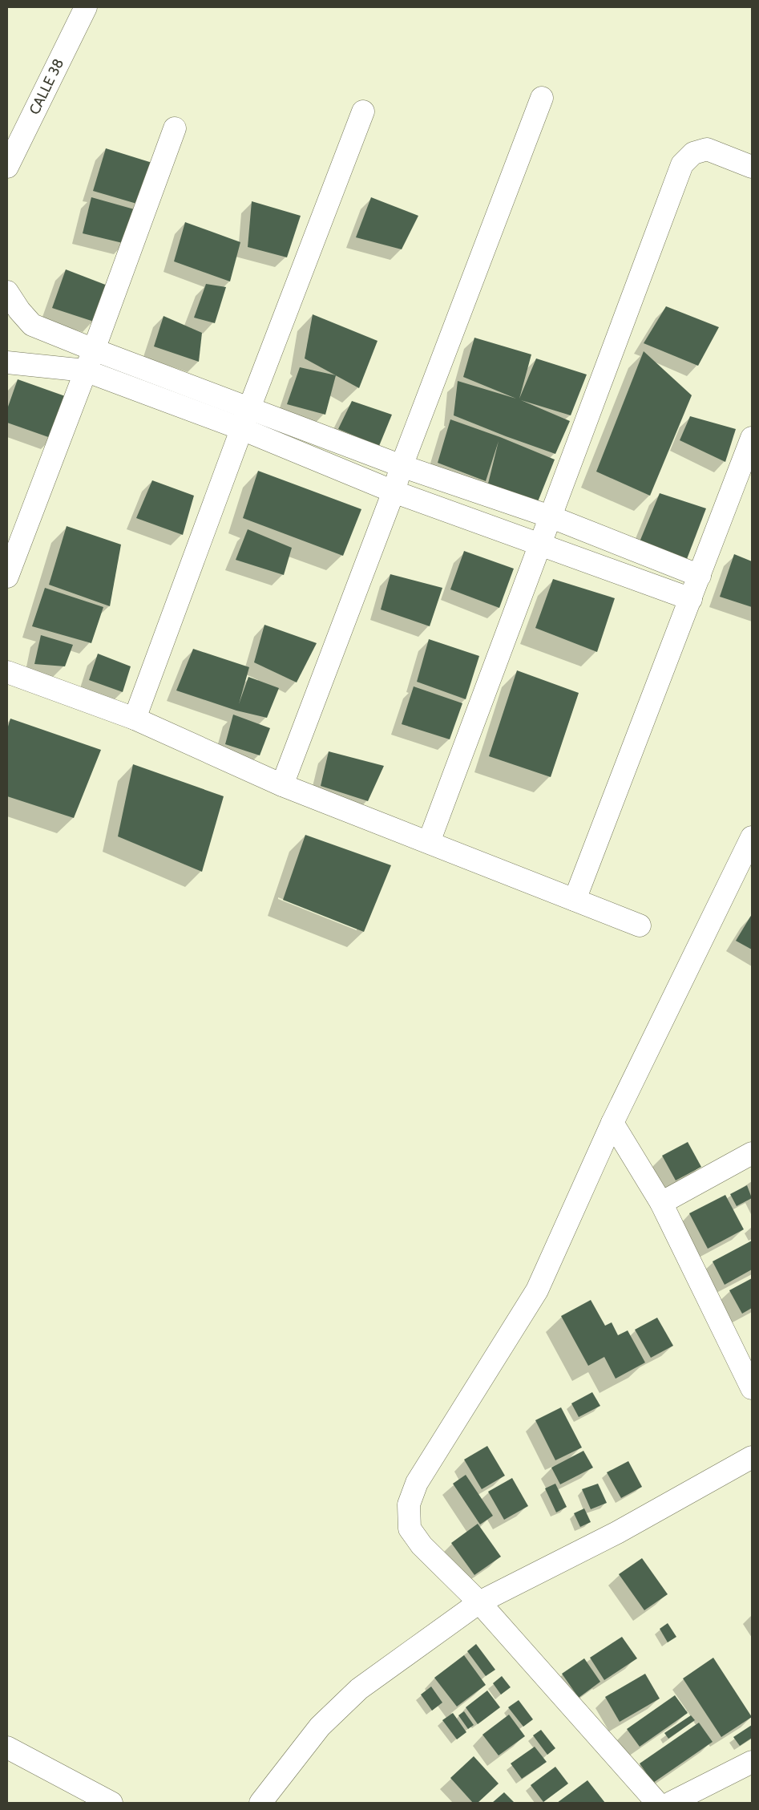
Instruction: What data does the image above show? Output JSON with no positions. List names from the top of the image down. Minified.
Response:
{"streets":{"street":["CALLE 38"]}}
